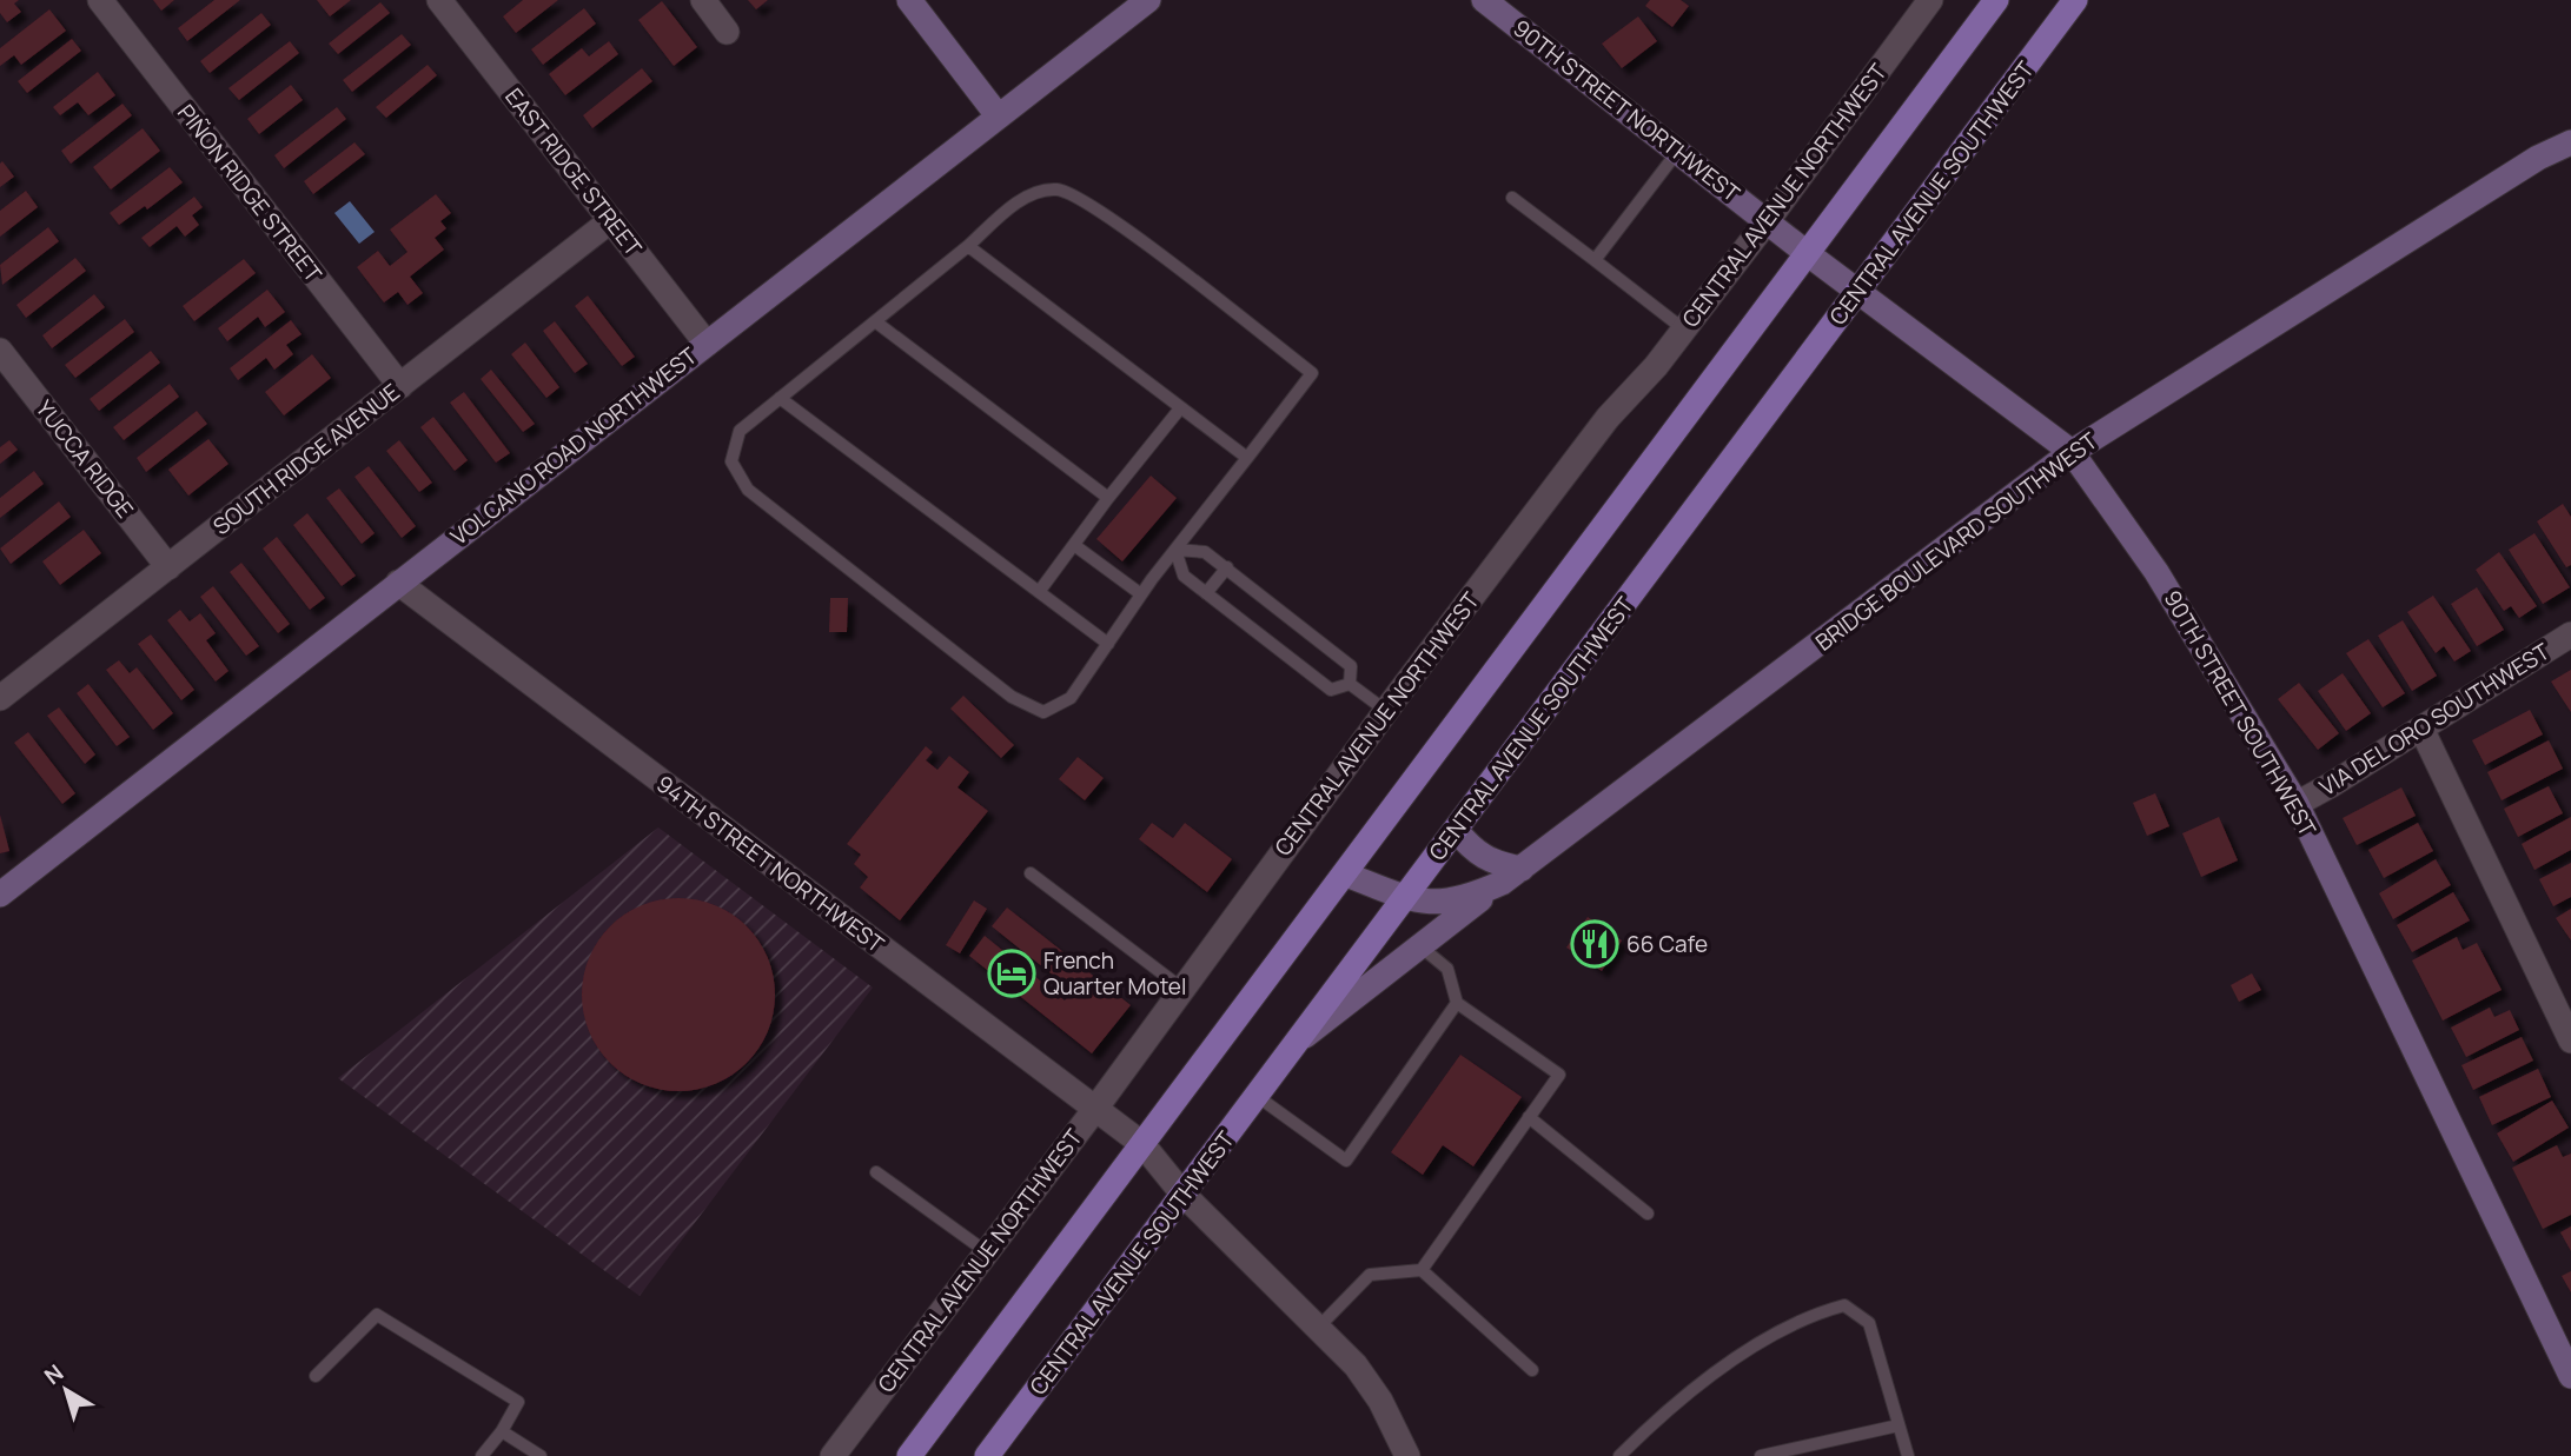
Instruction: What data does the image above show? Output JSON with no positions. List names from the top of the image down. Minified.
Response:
{"streets":{"main road":["CENTRAL AVENUE SOUTHWEST"],"street":["90TH STREET NORTHWEST","EAST RIDGE STREET","PIÑON RIDGE STREET","CENTRAL AVENUE NORTHWEST","VOLCANO ROAD NORTHWEST","YUCCA RIDGE","SOUTH RIDGE AVENUE","BRIDGE BOULEVARD SOUTHWEST","90TH STREET SOUTHWEST","VIA DEL ORO SOUTHWEST","94TH STREET NORTHWEST"]},"crossings":[["90TH STREET NORTHWEST","CENTRAL AVENUE NORTHWEST"],["90TH STREET NORTHWEST","90TH STREET SOUTHWEST"],["EAST RIDGE STREET","VOLCANO ROAD NORTHWEST"],["EAST RIDGE STREET","SOUTH RIDGE AVENUE"],["PIÑON RIDGE STREET","SOUTH RIDGE AVENUE"],["CENTRAL AVENUE SOUTHWEST","BRIDGE BOULEVARD SOUTHWEST"],["CENTRAL AVENUE SOUTHWEST","90TH STREET SOUTHWEST"],["CENTRAL AVENUE SOUTHWEST","94TH STREET NORTHWEST"],["CENTRAL AVENUE NORTHWEST","94TH STREET NORTHWEST"],["VOLCANO ROAD NORTHWEST","94TH STREET NORTHWEST"],["YUCCA RIDGE","SOUTH RIDGE AVENUE"],["BRIDGE BOULEVARD SOUTHWEST","90TH STREET SOUTHWEST"],["90TH STREET SOUTHWEST","VIA DEL ORO SOUTHWEST"]],"places":{"restaurant":["66 Cafe"],"hotel":["French Quarter Motel"]},"north":"top left"}
